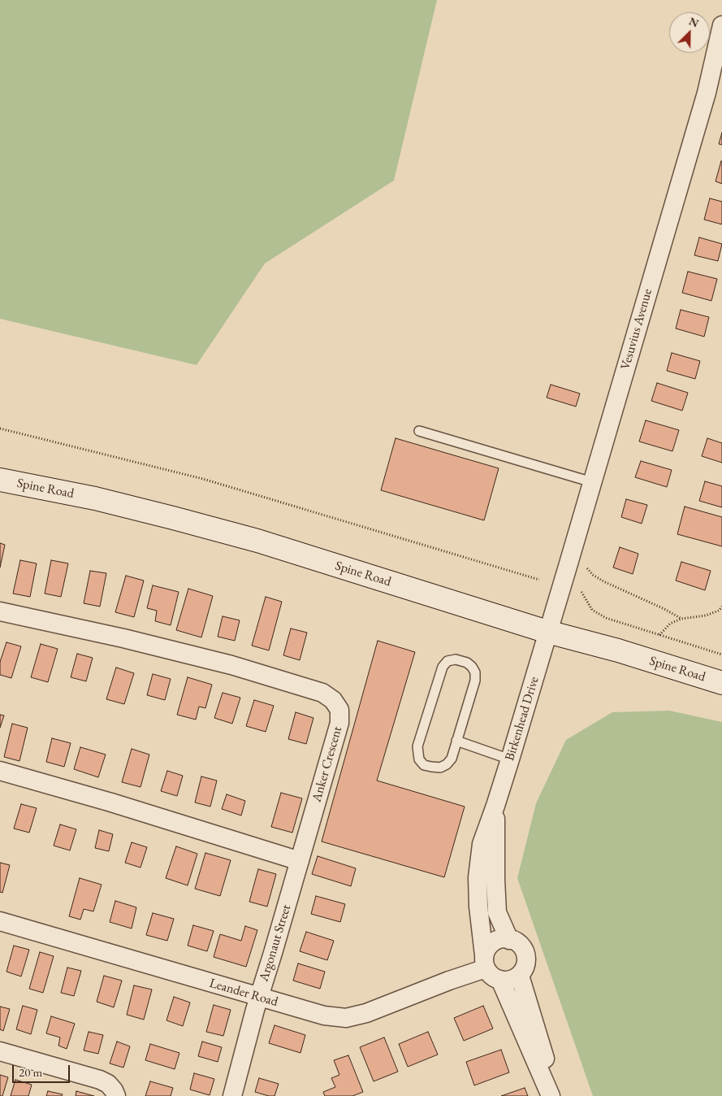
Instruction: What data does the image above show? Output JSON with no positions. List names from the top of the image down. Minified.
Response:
{"streets":{"main road":["Spine Road"],"street":["Vesuvius Avenue","Birkenhead Drive","Anker Crescent","Argonaut Street","Leander Road"]},"crossings":[["Vesuvius Avenue","Spine Road"],["Vesuvius Avenue","Birkenhead Drive"],["Spine Road","Birkenhead Drive"],["Birkenhead Drive","Leander Road"],["Anker Crescent","Argonaut Street"],["Argonaut Street","Leander Road"]],"scale_bar":"20 m","north":"top right"}
